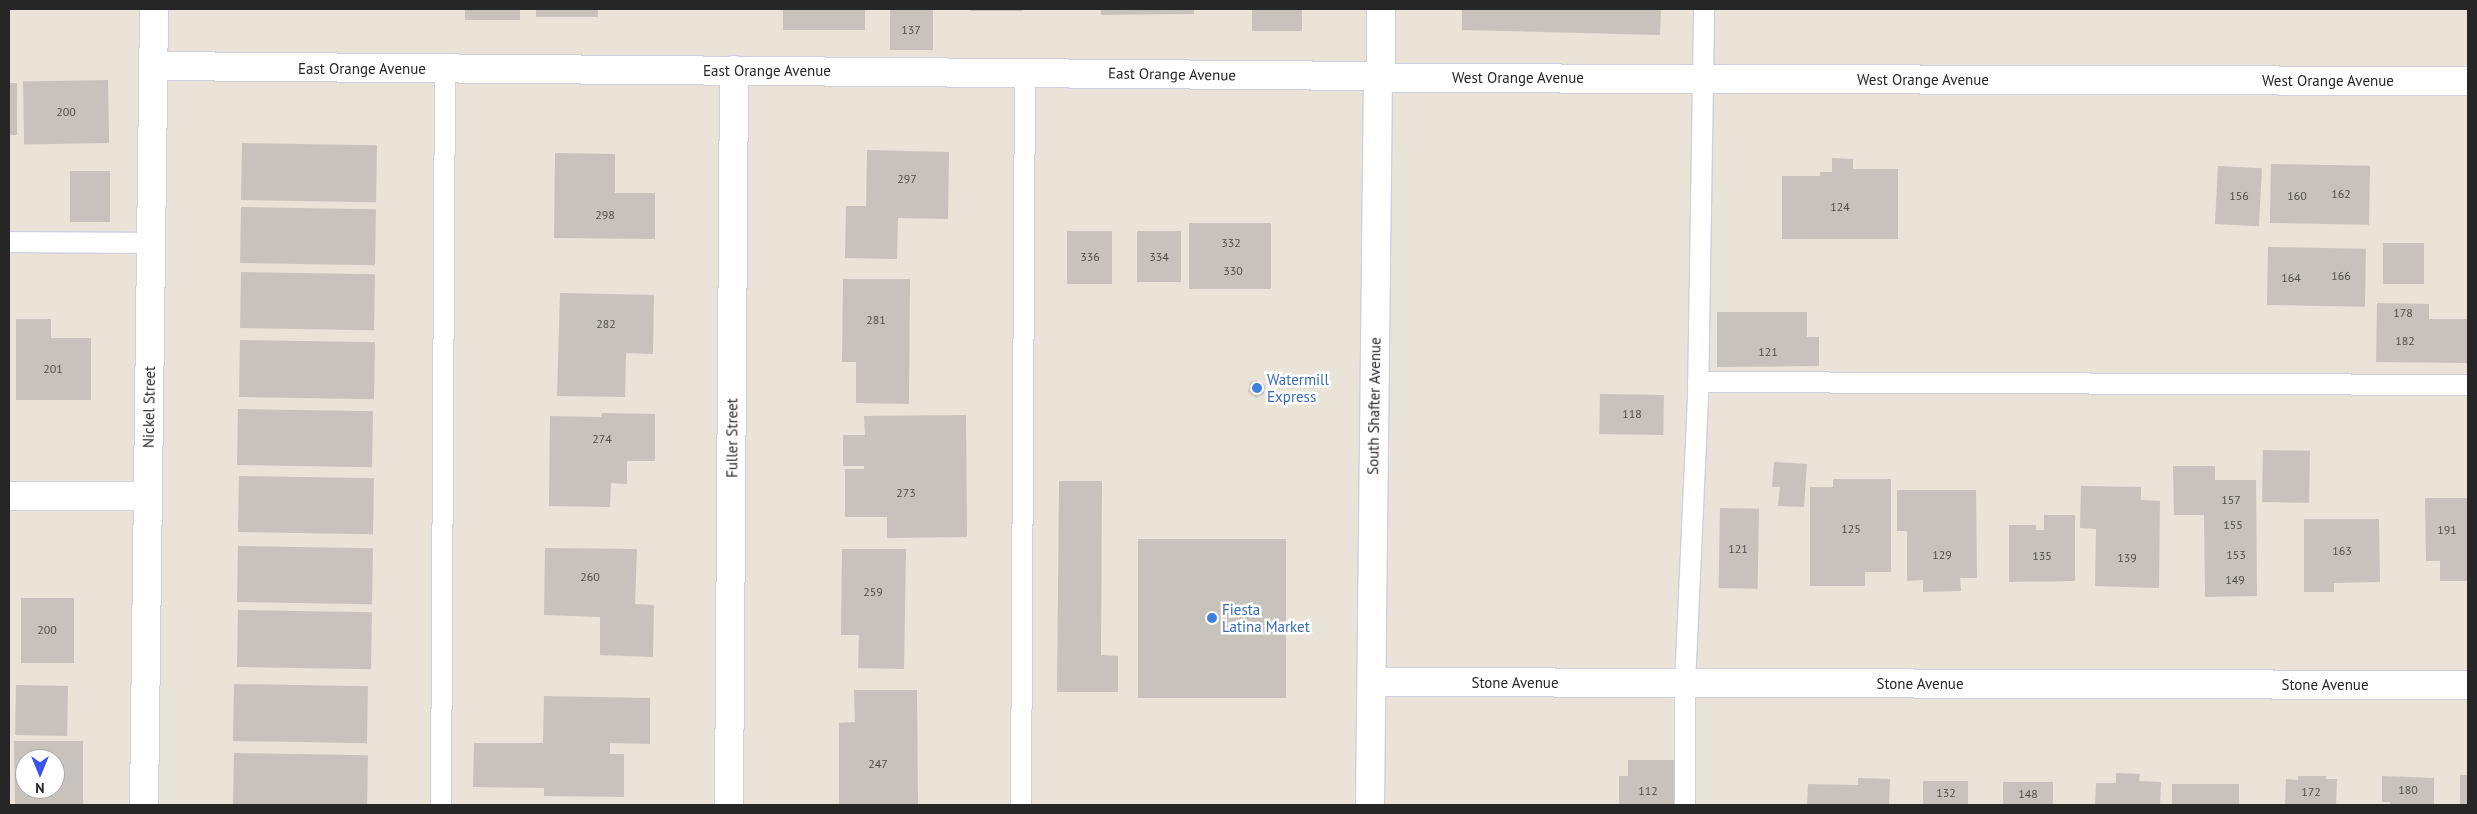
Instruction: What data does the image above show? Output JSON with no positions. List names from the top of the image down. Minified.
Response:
{"streets":{"street":["East Orange Avenue","West Orange Avenue","South Shafter Avenue","Nickel Street","Fuller Street","Stone Avenue"]},"crossings":[["East Orange Avenue","West Orange Avenue"],["East Orange Avenue","South Shafter Avenue"],["East Orange Avenue","Nickel Street"],["East Orange Avenue","Fuller Street"],["West Orange Avenue","South Shafter Avenue"],["South Shafter Avenue","Stone Avenue"]],"places":["Watermill Express","Fiesta Latina Market"],"house_numbers":["137","200","297","162","156","160","124","298","332","336","334","330","166","164","178","281","282","182","121","201","118","274","273","157","155","125","191","121","163","129","153","135","139","260","149","259","200","247","180","112","172","132","148"],"north":"bottom"}
